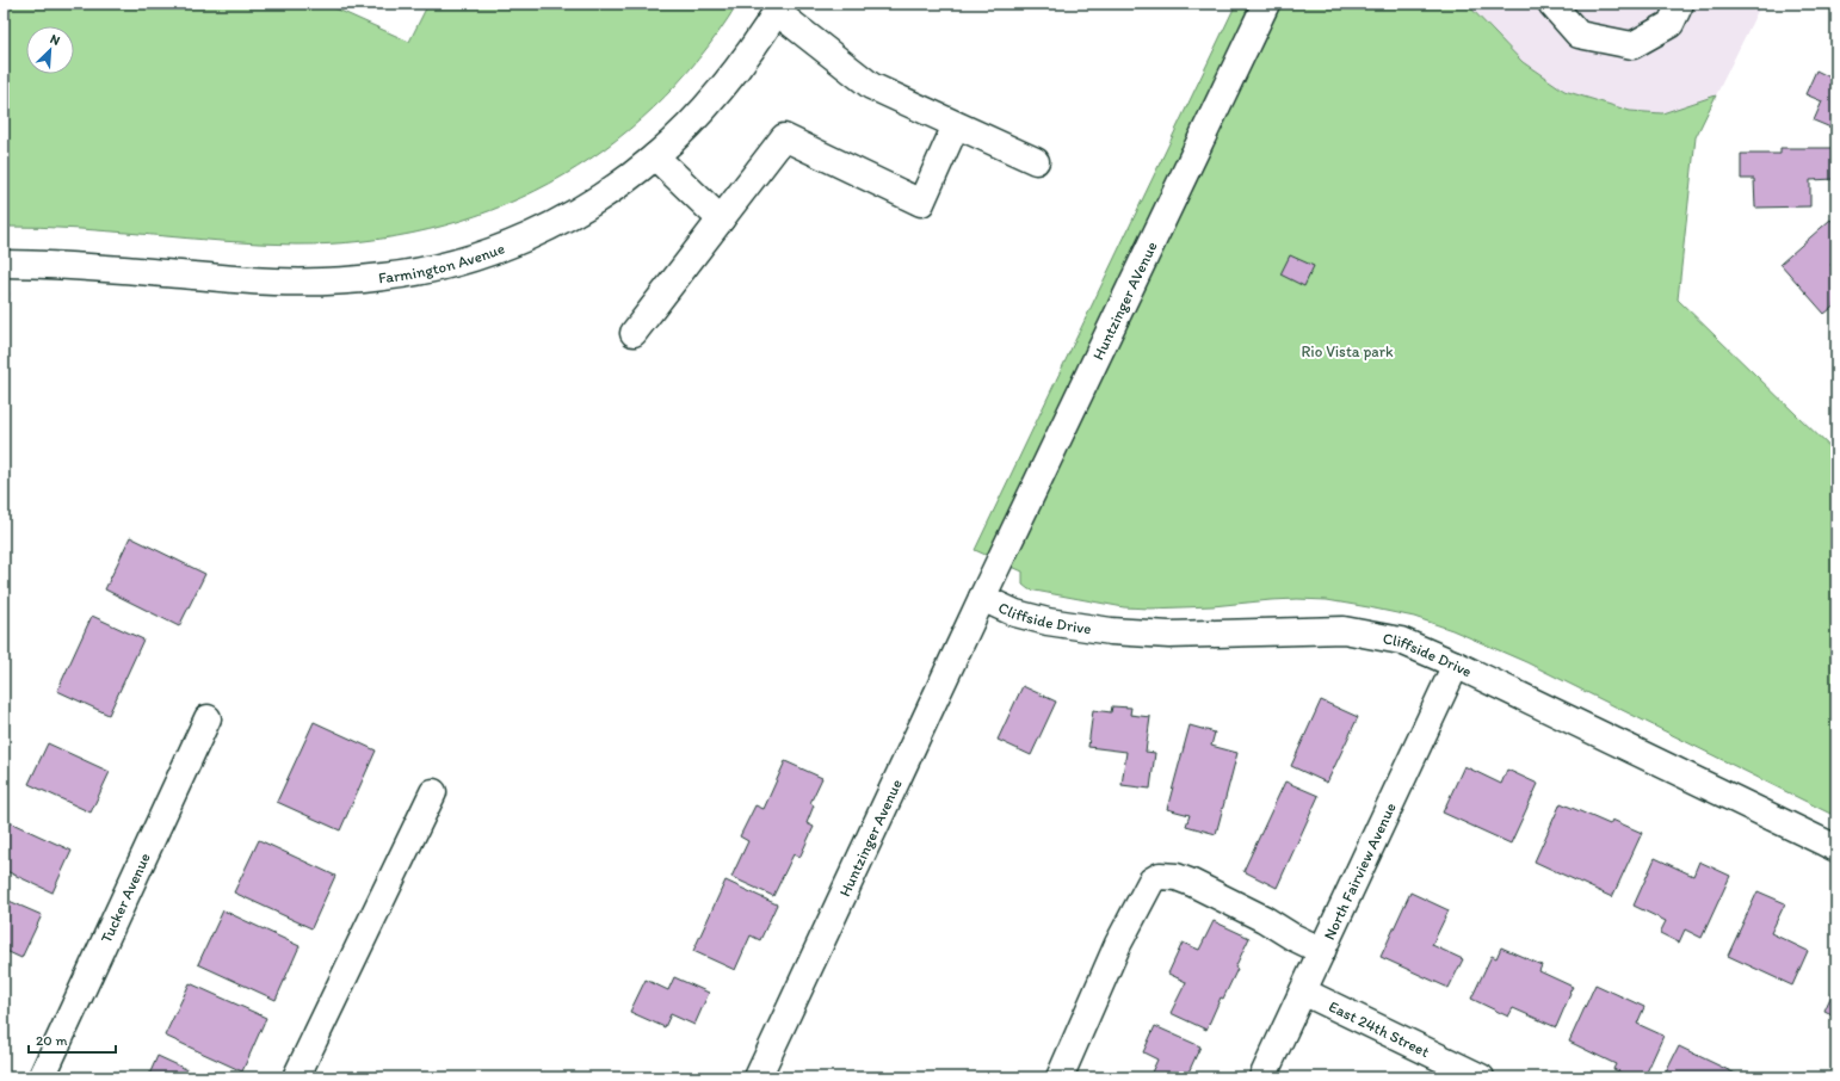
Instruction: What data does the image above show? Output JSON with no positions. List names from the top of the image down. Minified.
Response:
{"streets":{"street":["Farmington Avenue","Huntzinger AVenue","Cliffside Drive","Huntzinger Avenue","North Fairview Avenue","Tucker Avenue","East 24th Street"]},"crossings":[["Huntzinger AVenue","Cliffside Drive"],["Huntzinger AVenue","Huntzinger Avenue"],["Cliffside Drive","Huntzinger Avenue"],["Cliffside Drive","North Fairview Avenue"],["North Fairview Avenue","East 24th Street"]],"parks":["Rio Vista park"],"scale_bar":"20 m","north":"top right"}
